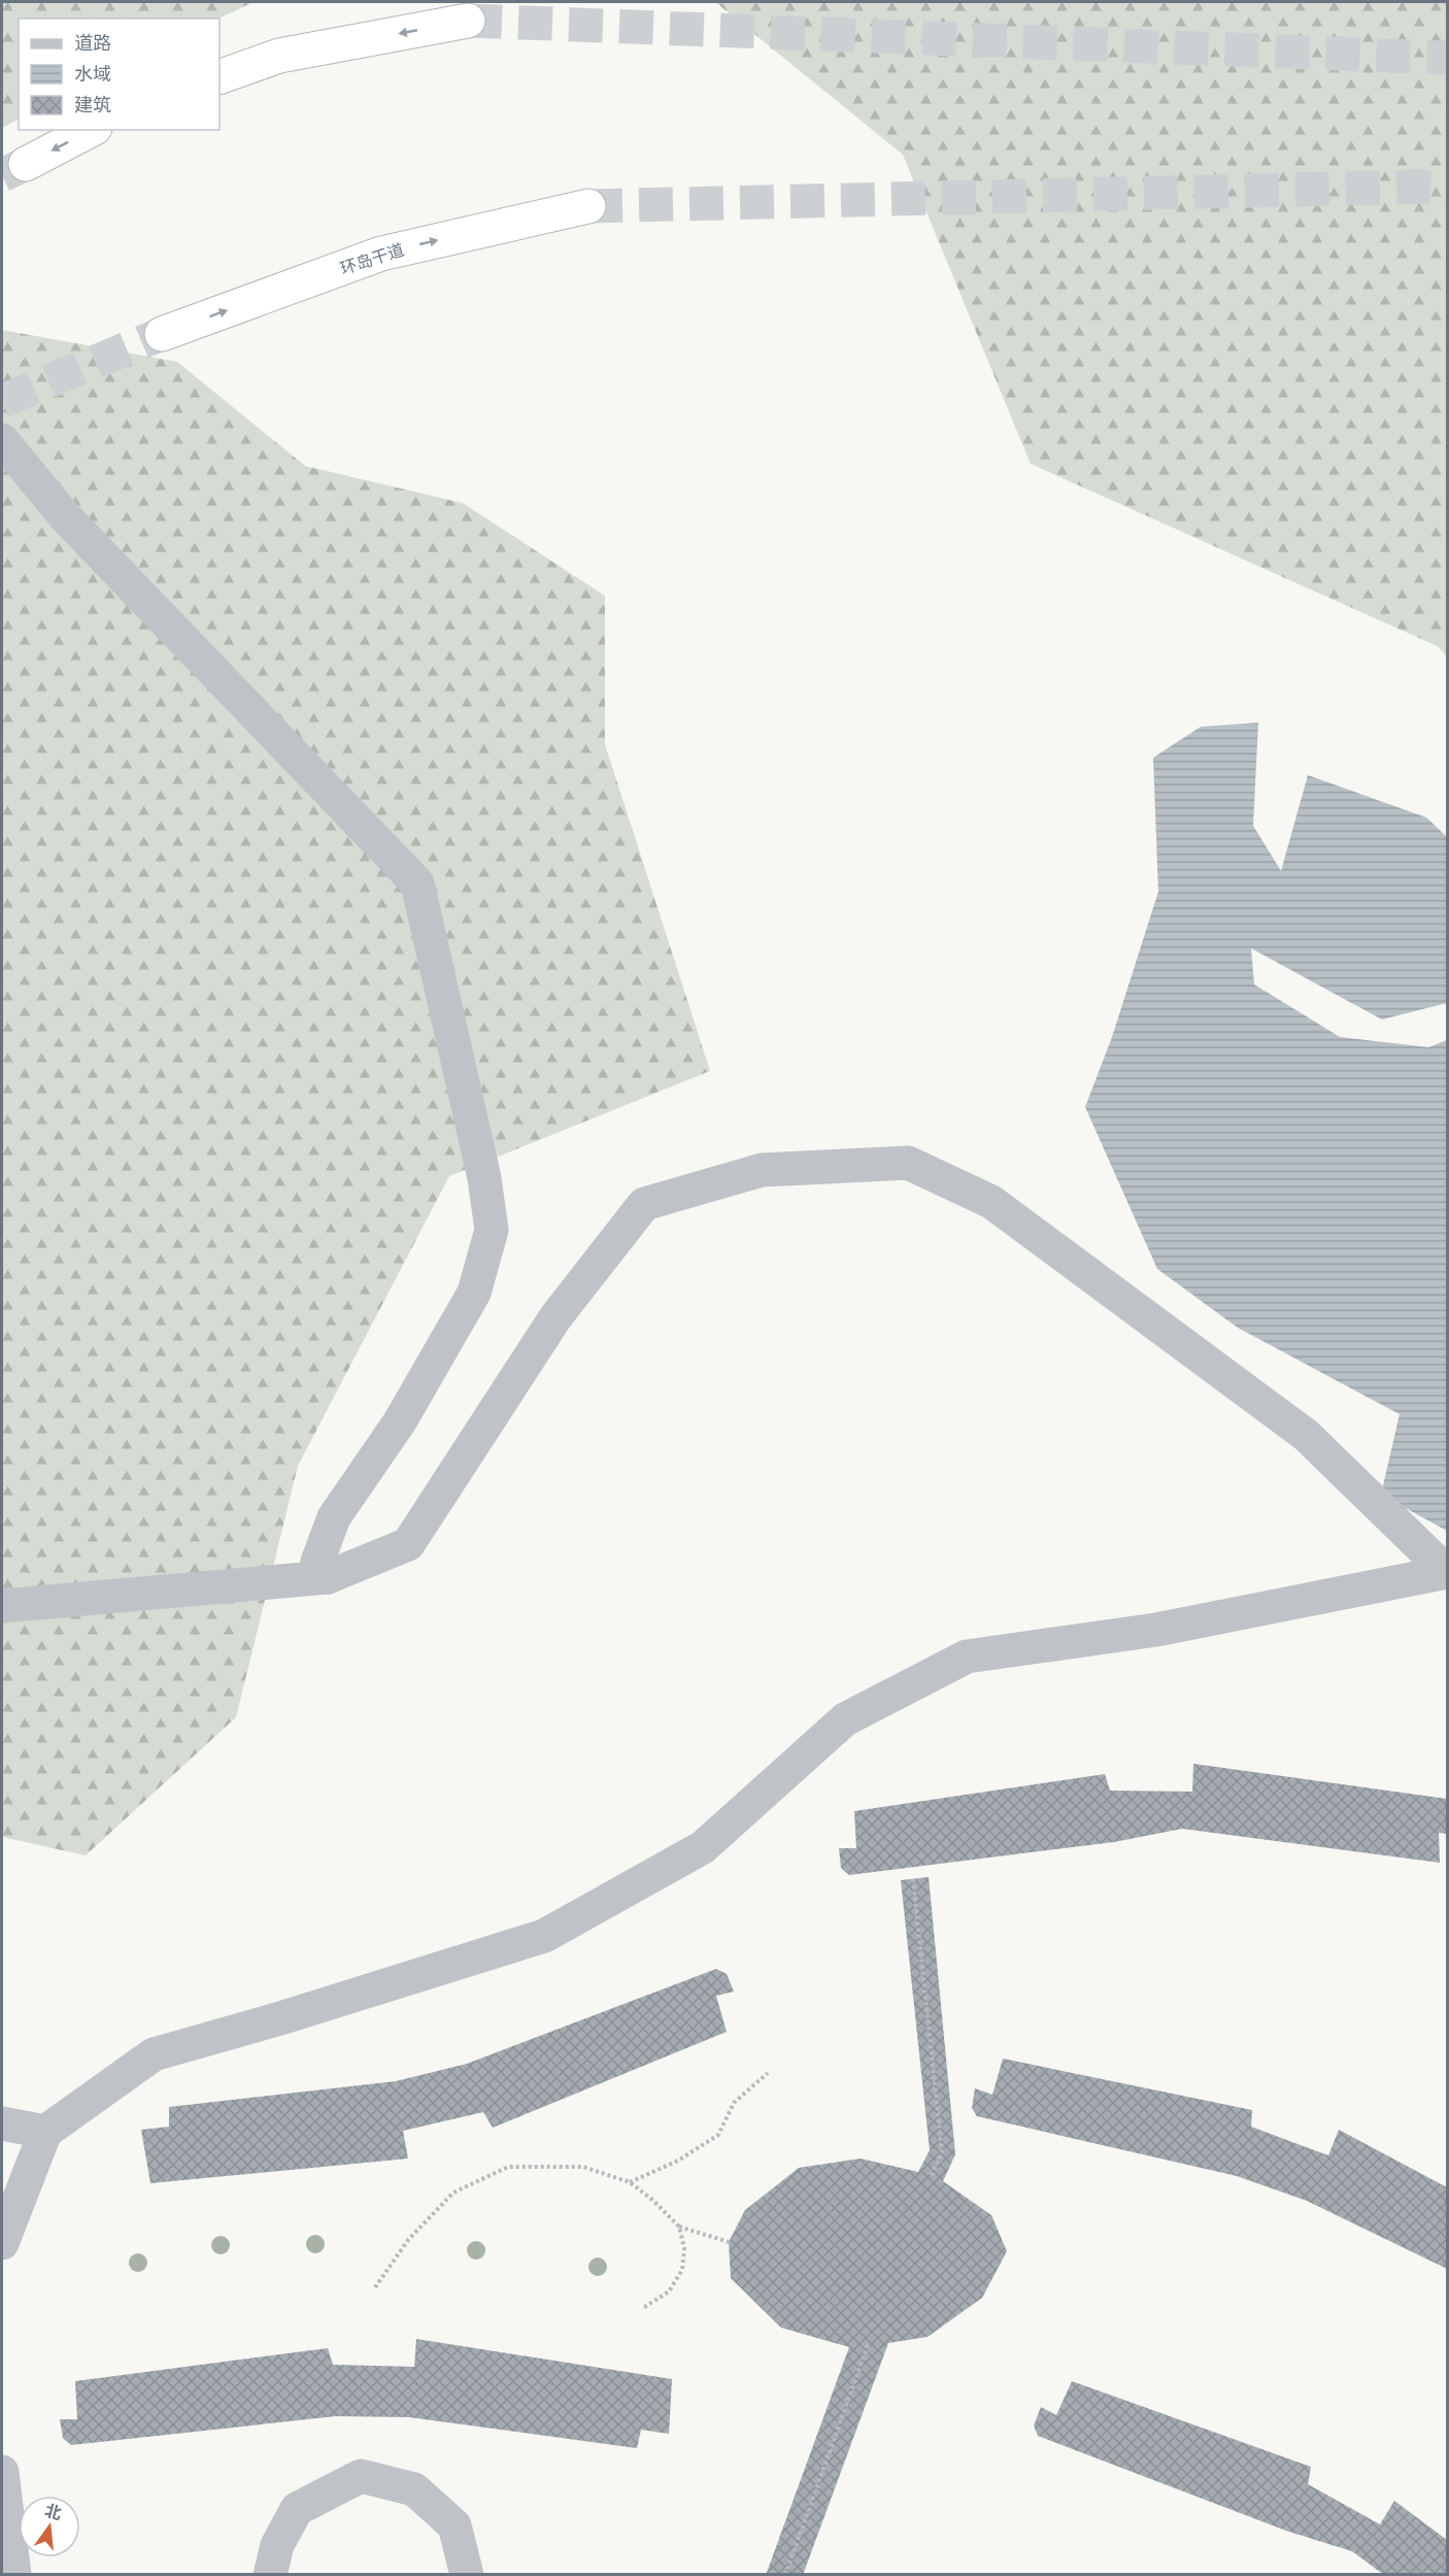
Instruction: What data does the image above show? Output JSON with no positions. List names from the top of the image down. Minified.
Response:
{"streets":{"highway":["环岛干道"]},"legend":["道路","水域","建筑"],"north":"top"}
